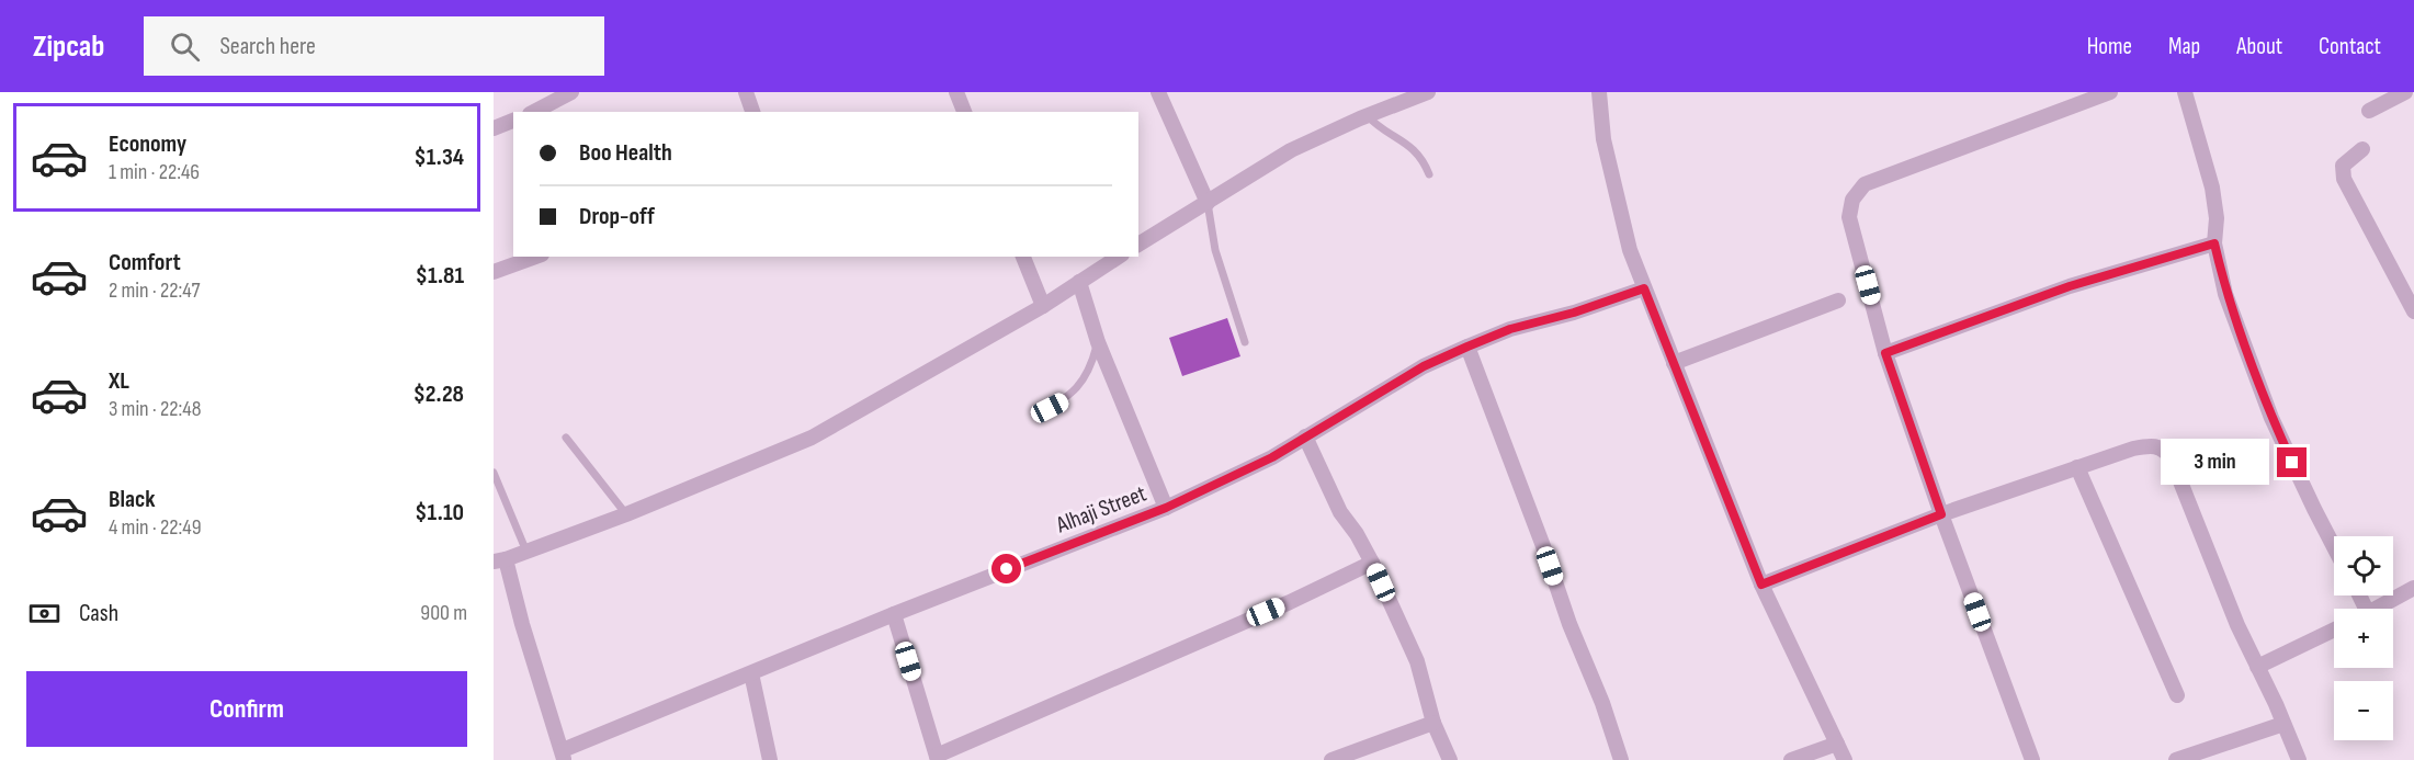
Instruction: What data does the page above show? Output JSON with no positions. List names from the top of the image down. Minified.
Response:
{"streets":{"street":["Alhaji Street"]},"page":{"header":"Zipcab","search":"Search here","nav":["Home","Map","About","Contact"],"list":[{"name":"Economy","note":"1 min · 22:46","value":"$1.34"},{"name":"Comfort","note":"2 min · 22:47","value":"$1.81"},{"name":"XL","note":"3 min · 22:48","value":"$2.28"},{"name":"Black","note":"4 min · 22:49","value":"$1.10"}],"banner":["Boo Health","Drop-off"],"bubble":"3 min","map_buttons":["+","−"],"pay":["Cash","900 m"],"buttons":"Confirm"}}
